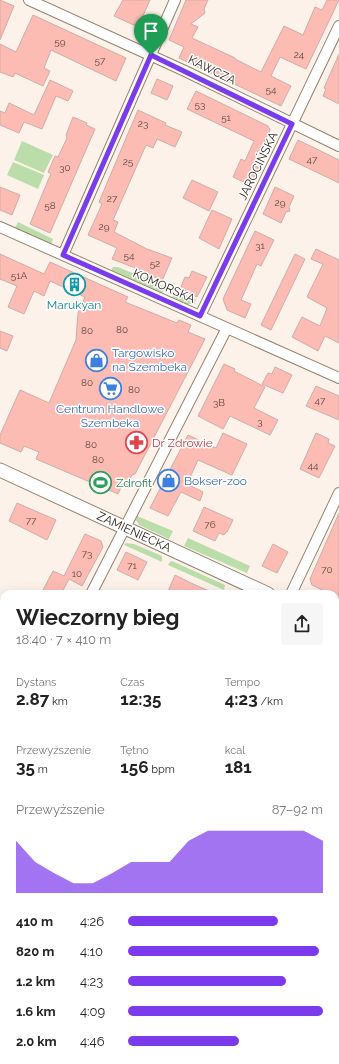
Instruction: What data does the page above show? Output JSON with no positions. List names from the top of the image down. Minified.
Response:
{"streets":{"street":["KAWCZA","JAROCIŃSKA","KOMORSKA","ZAMIENIECKA"]},"crossings":[["KAWCZA","JAROCIŃSKA"],["JAROCIŃSKA","KOMORSKA"]],"places":{"building":["Marukyan"],"shop":["Targowisko na Szembeka","Bokser-zoo"],"supermarket":["Centrum Handlowe Szembeka"],"pharmacy":["Dr Zdrowie"],"sports":["Zdrofit"]},"house_numbers":["59","24","57","54","53","51","23","47","25","30","27","29","58","29","31","54","52","51A","80","80","80","80","47","3B","3","80","80","44","77","76","73","71","70","10"],"page":{"heading":["Wieczorny bieg","18:40 · 7 × 410 m"],"stats":[["Dystans","2.87 km"],["Czas","12:35"],["Tempo","4:23 /km"],["Przewyższenie","35 m"],["Tętno","156 bpm"],["kcal","181"]],"chart":["Przewyższenie","87–92 m"],"list":[{"name":"410 m","note":"4:26"},{"name":"820 m","note":"4:10"},{"name":"1.2 km","note":"4:23"},{"name":"1.6 km","note":"4:09"},{"name":"2.0 km","note":"4:46"}]}}
